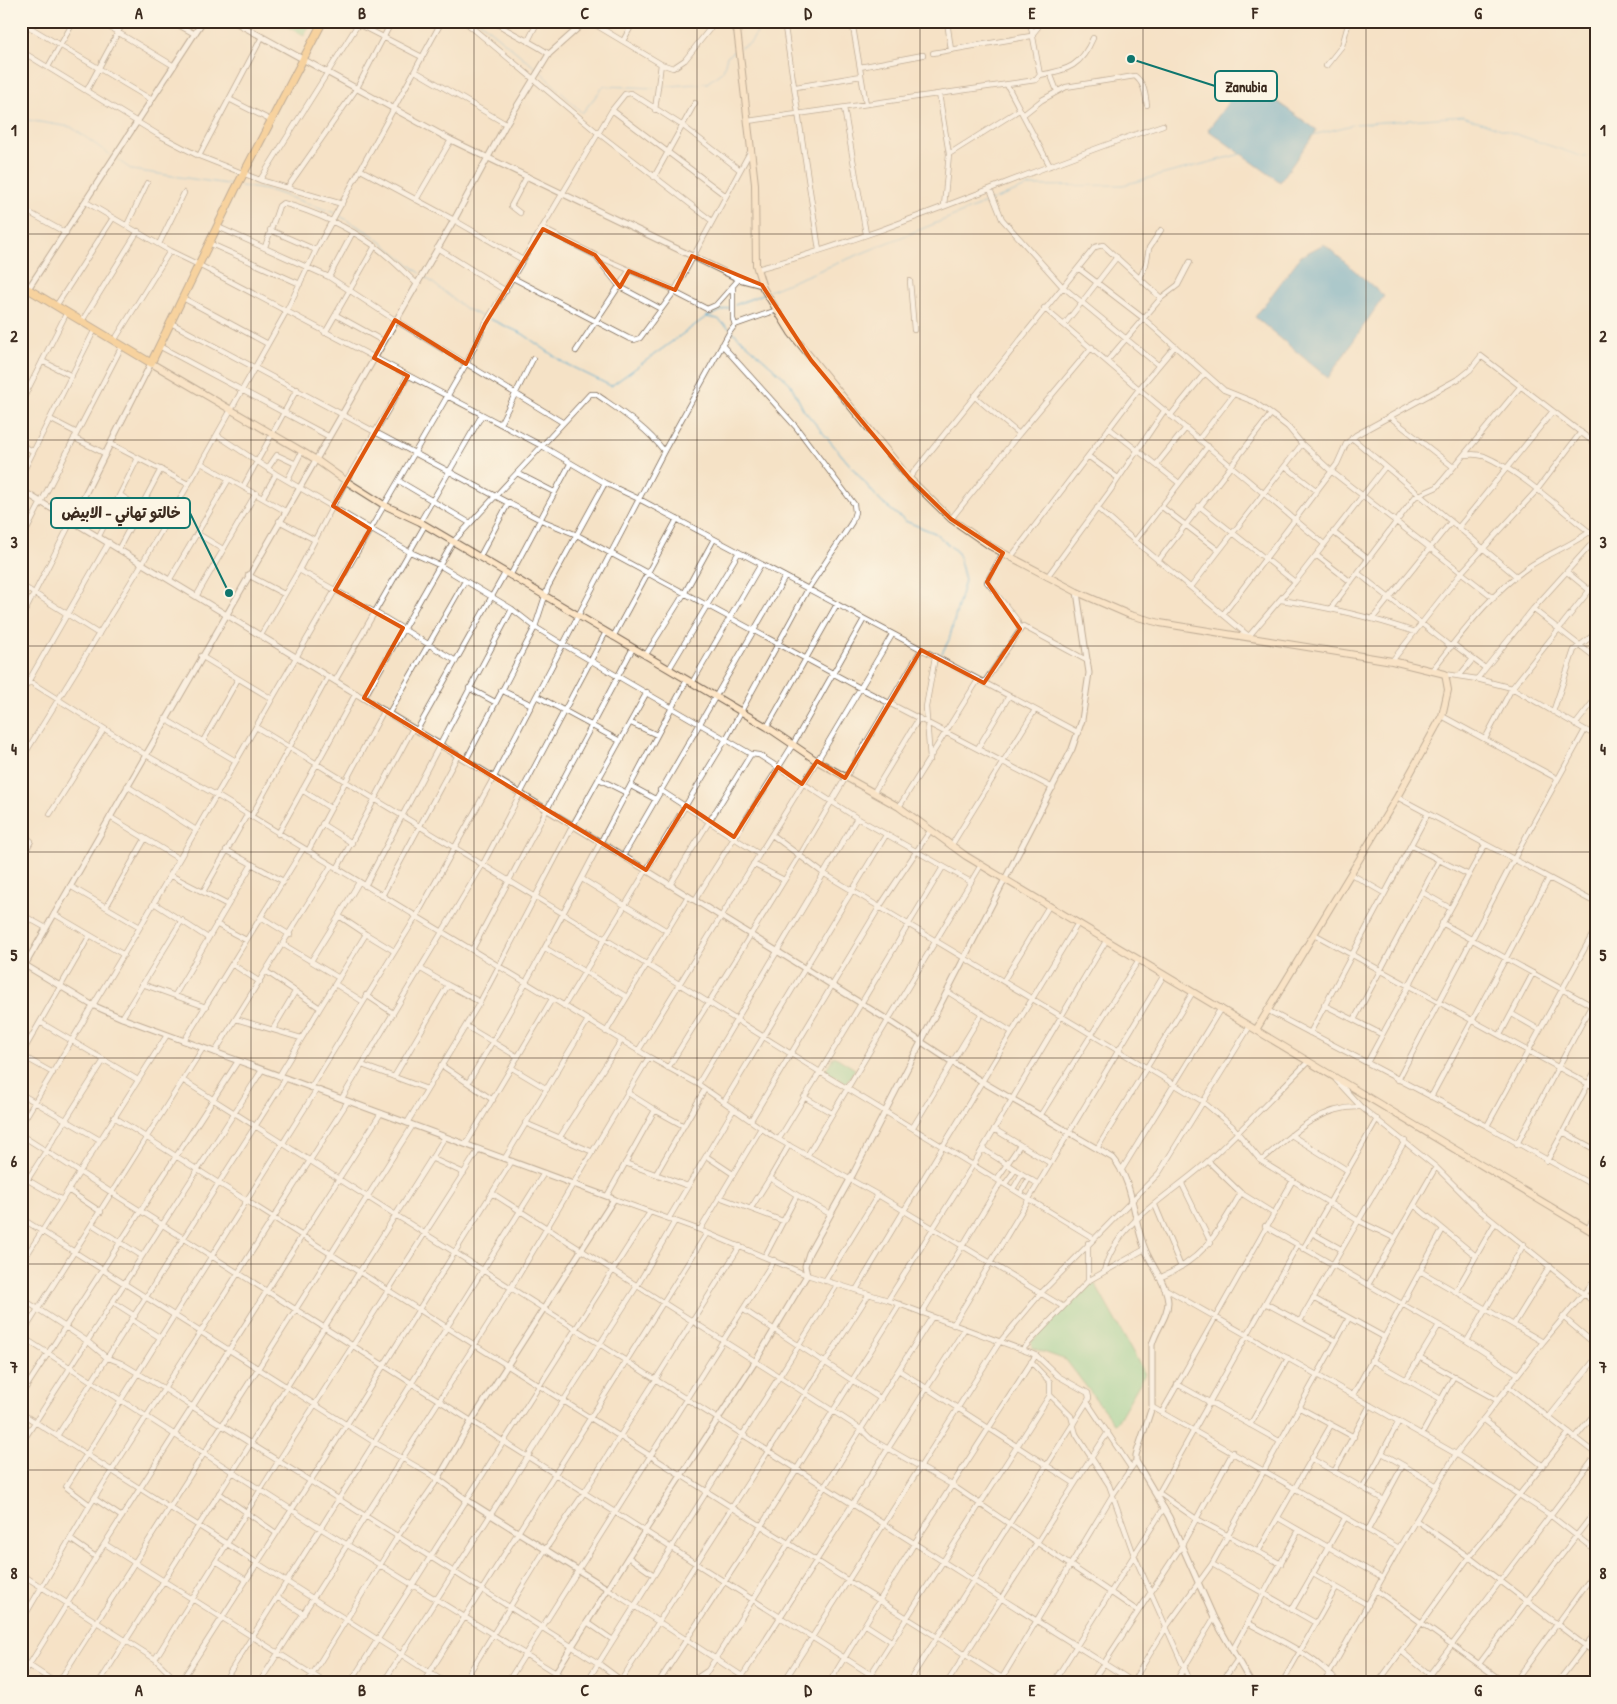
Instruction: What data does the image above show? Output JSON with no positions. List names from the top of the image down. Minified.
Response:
{"places":["Zanubia","خالتو تهاني - الابيض"],"grid":{"columns":["A","B","C","D","E","F","G"],"rows":["1","2","3","4","5","6","7","8"]}}
